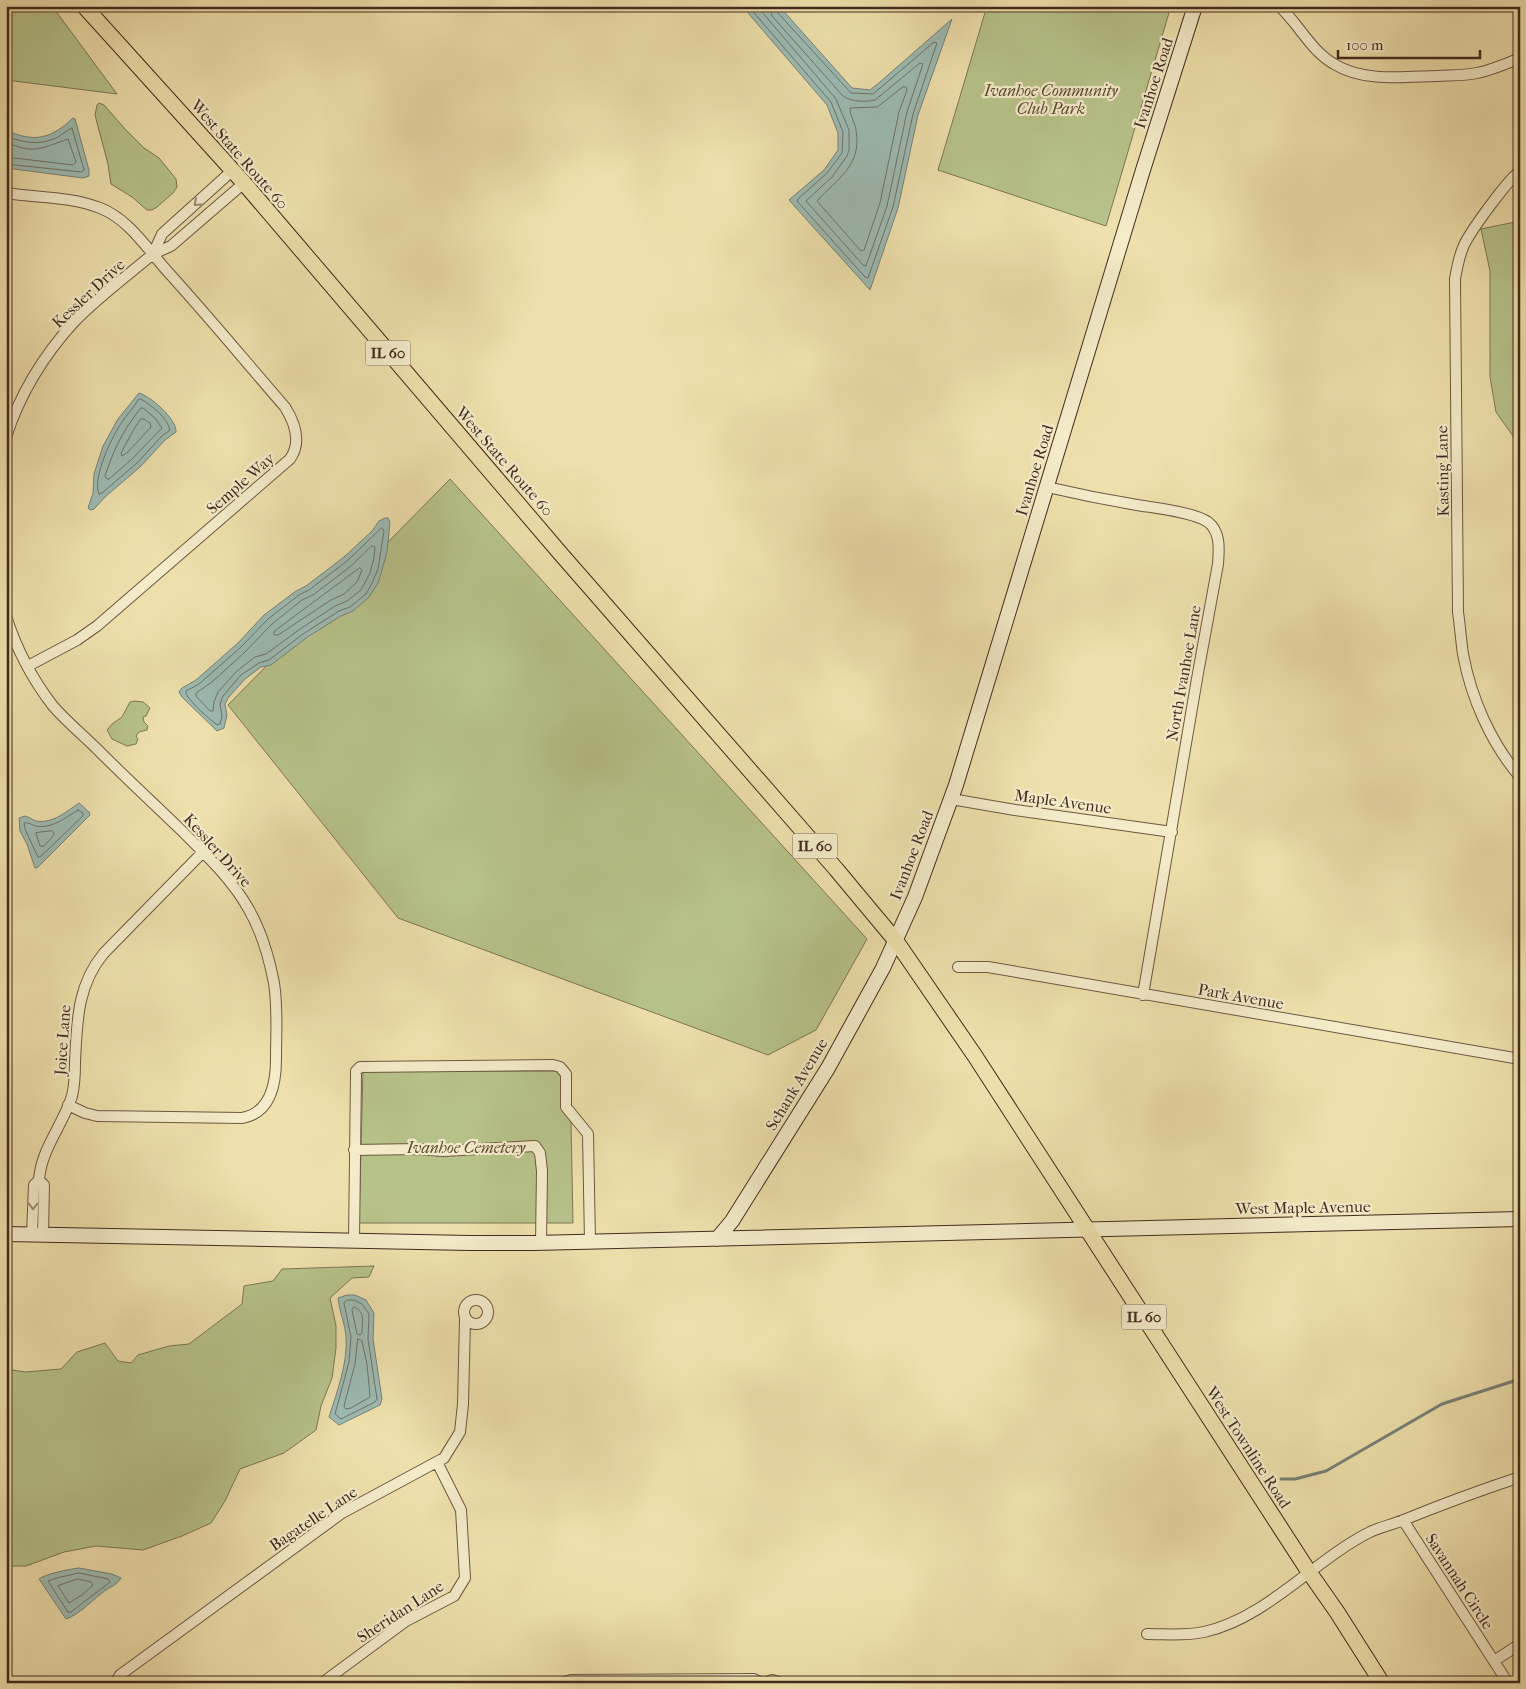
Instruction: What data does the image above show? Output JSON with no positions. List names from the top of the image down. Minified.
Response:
{"streets":{"main road":["Ivanhoe Road","West State Route 60","IL 60","Schank Avenue","West Maple Avenue","West Townline Road"],"street":["Kessler Drive","Kasting Lane","Semple Way","North Ivanhoe Lane","Maple Avenue","Park Avenue","Joice Lane","Bagatelle Lane","Savannah Circle","Sheridan Lane"]},"crossings":[["Ivanhoe Road","West State Route 60"],["Ivanhoe Road","IL 60"],["Ivanhoe Road","North Ivanhoe Lane"],["Ivanhoe Road","Maple Avenue"],["Ivanhoe Road","Schank Avenue"],["West State Route 60","Kessler Drive"],["West State Route 60","IL 60"],["West State Route 60","Schank Avenue"],["Kessler Drive","Semple Way"],["Kessler Drive","Joice Lane"],["IL 60","Schank Avenue"],["IL 60","West Maple Avenue"],["IL 60","West Townline Road"],["North Ivanhoe Lane","Maple Avenue"],["North Ivanhoe Lane","Park Avenue"],["Joice Lane","West Maple Avenue"],["Schank Avenue","West Maple Avenue"],["West Maple Avenue","West Townline Road"],["West Townline Road","Savannah Circle"],["Bagatelle Lane","Sheridan Lane"]],"parks":["Ivanhoe Community Club Park","Ivanhoe Cemetery"],"scale_bar":"100 m"}
